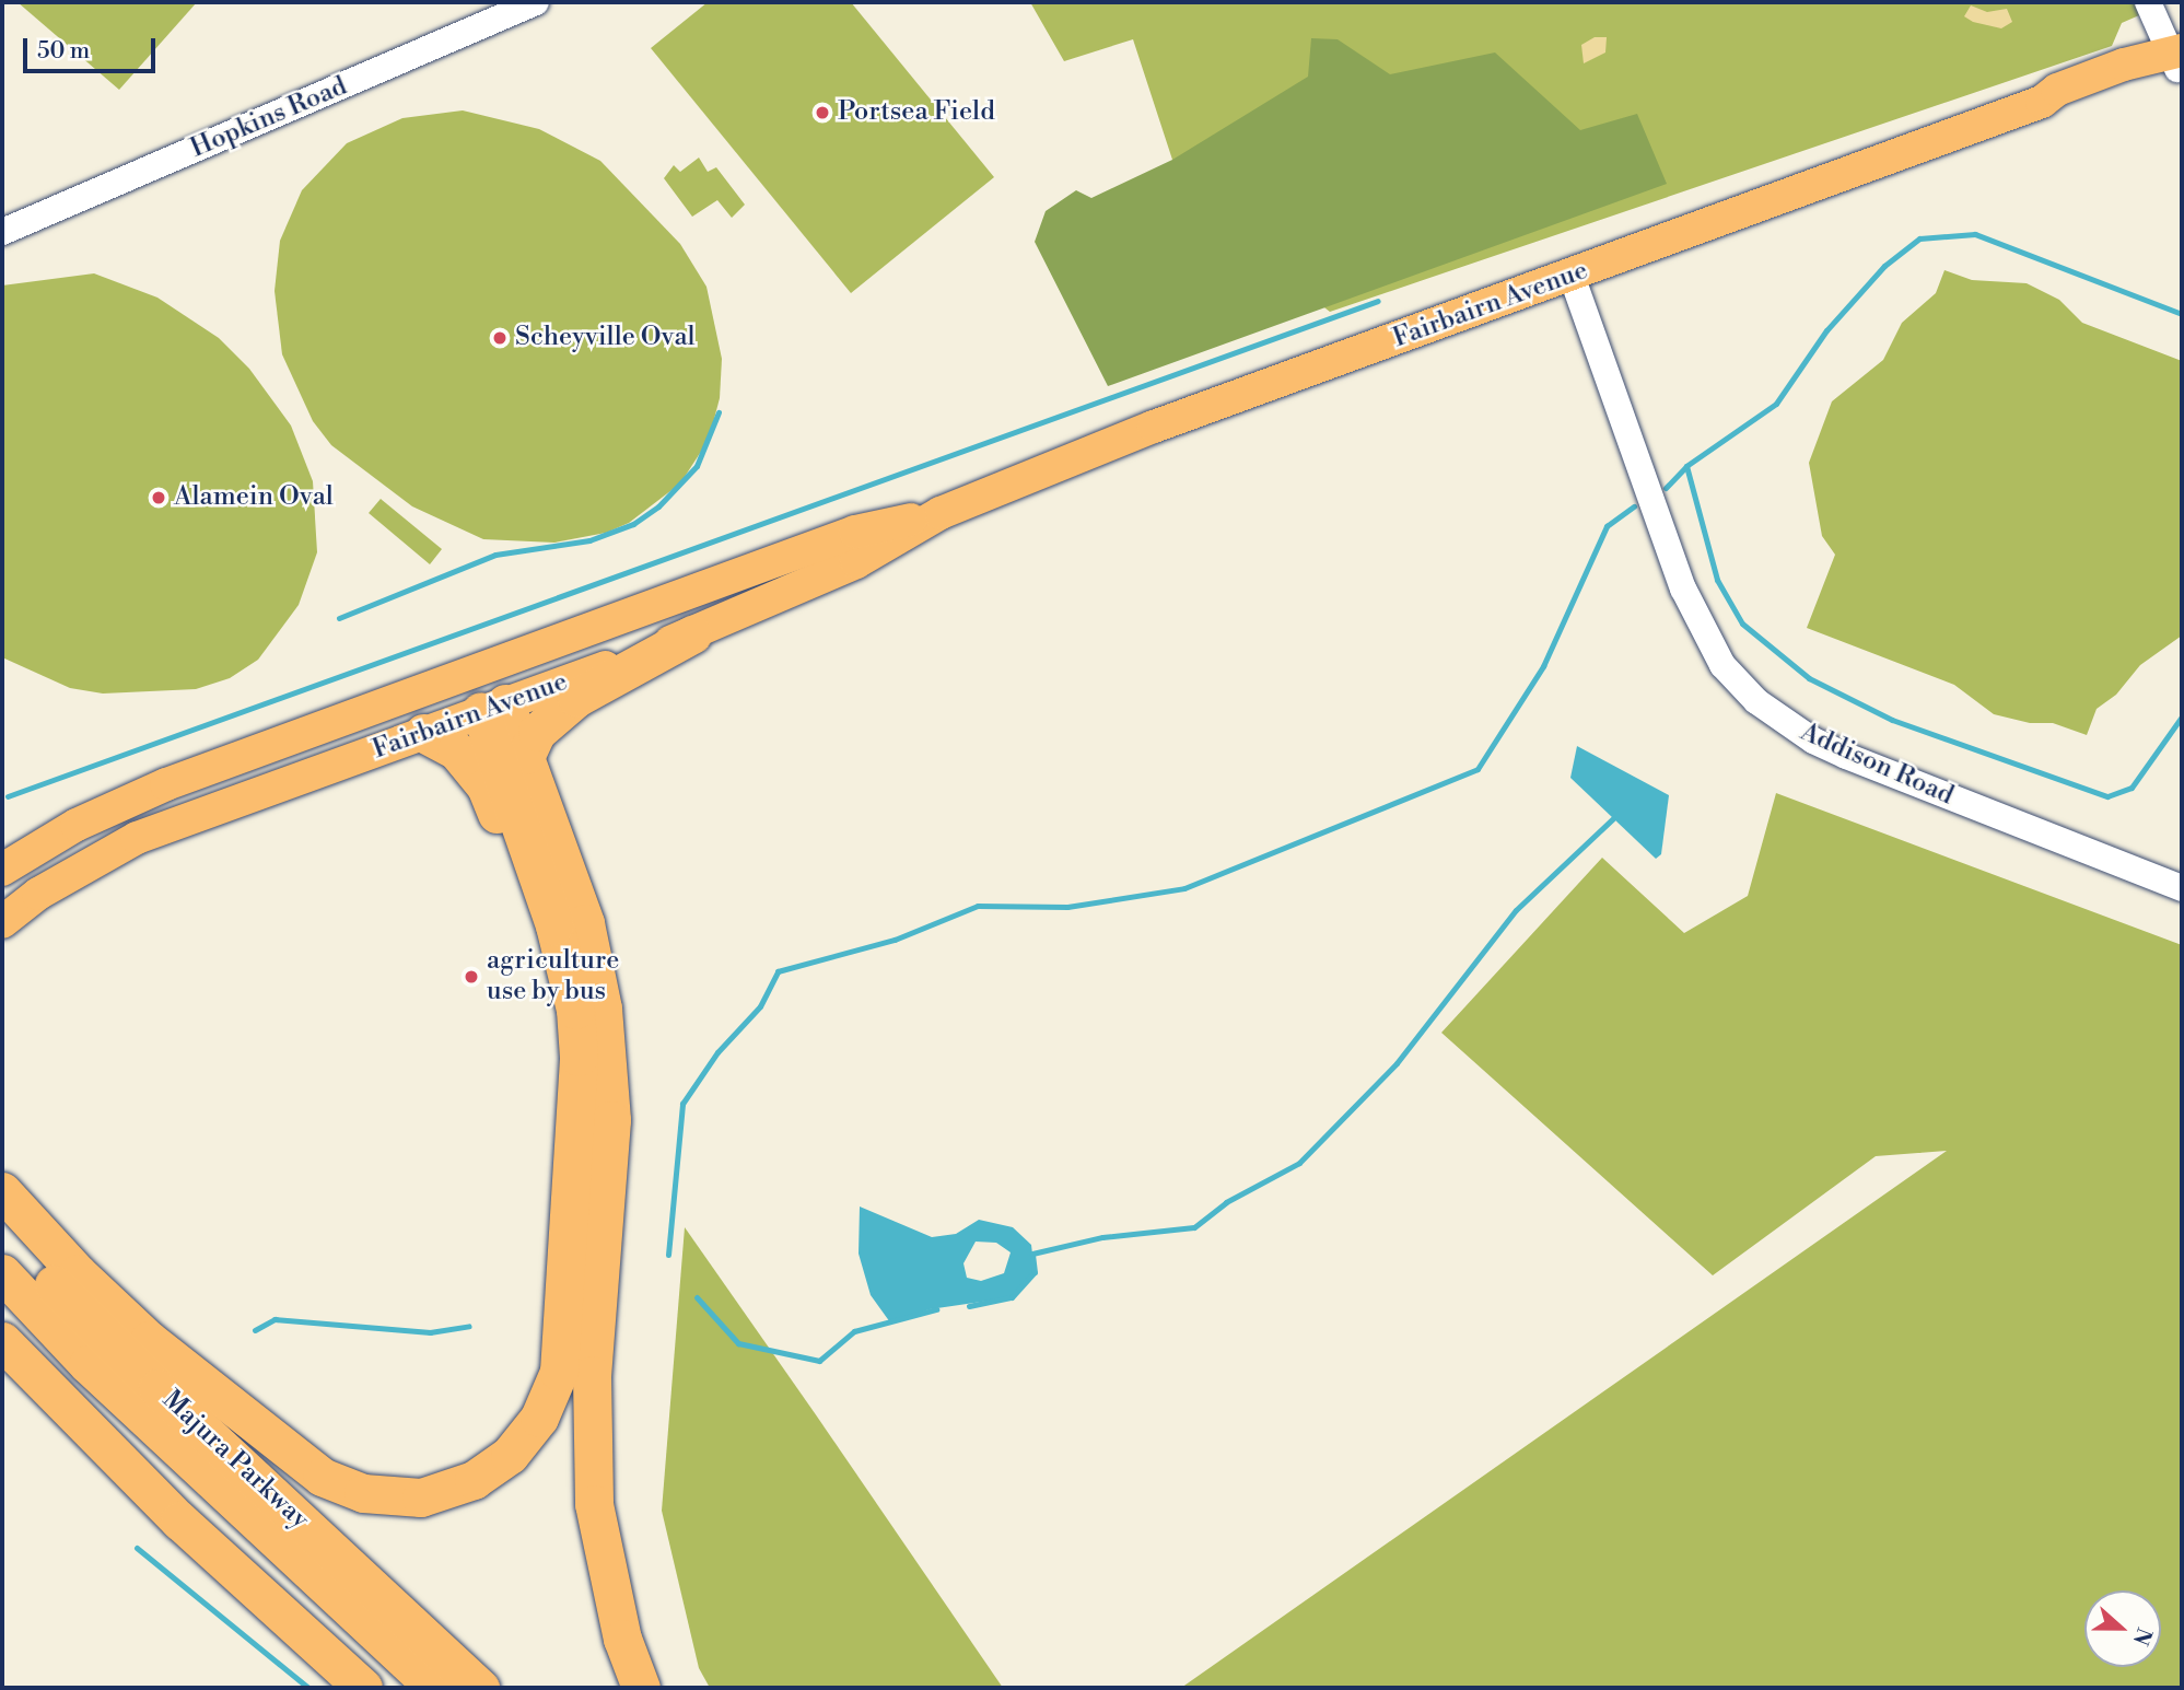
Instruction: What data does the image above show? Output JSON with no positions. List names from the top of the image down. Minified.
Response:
{"streets":{"highway":["Majura Parkway"],"main road":["Fairbairn Avenue"],"street":["Hopkins Road","Addison Road"]},"crossings":[["Fairbairn Avenue","Addison Road"]],"places":["Portsea Field","Scheyville Oval","Alamein Oval","agriculture use by bus"],"scale_bar":"50 m","north":"right"}
